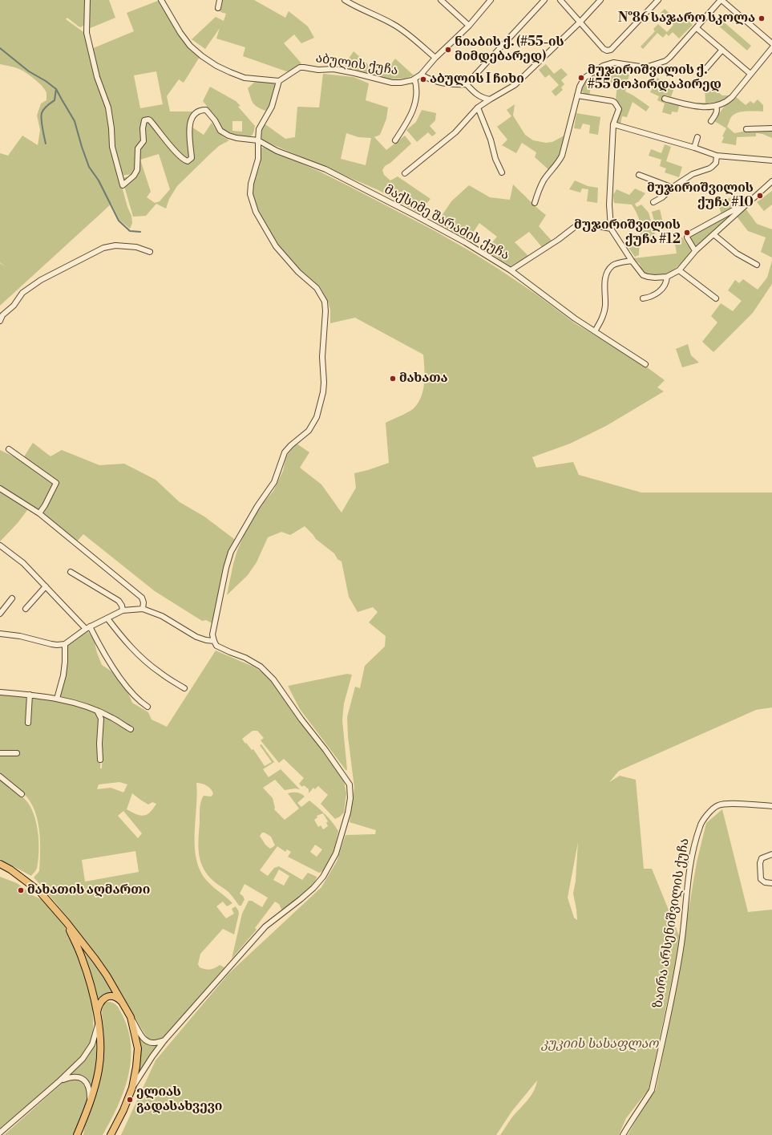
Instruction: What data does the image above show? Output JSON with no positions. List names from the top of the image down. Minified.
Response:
{"streets":{"street":["აბულის ქუჩა","მაქსიმე შარაძის ქუჩა","ზაირა არსენიშვილის ქუჩა"]},"parks":["კუკიის სასაფლაო"],"places":["№86 საჯარო სკოლა","ნიაბის ქ. (#55-ის მიმდებარედ)","მუჯირიშვილის ქ. #55 მოპირდაპირედ","აბულის I ჩიხი","მუჯირიშვილის ქუჩა #10","მუჯირიშვილის ქუჩა #12","მახათა","მახათის აღმართი","ელიას გადასახვევი"]}
